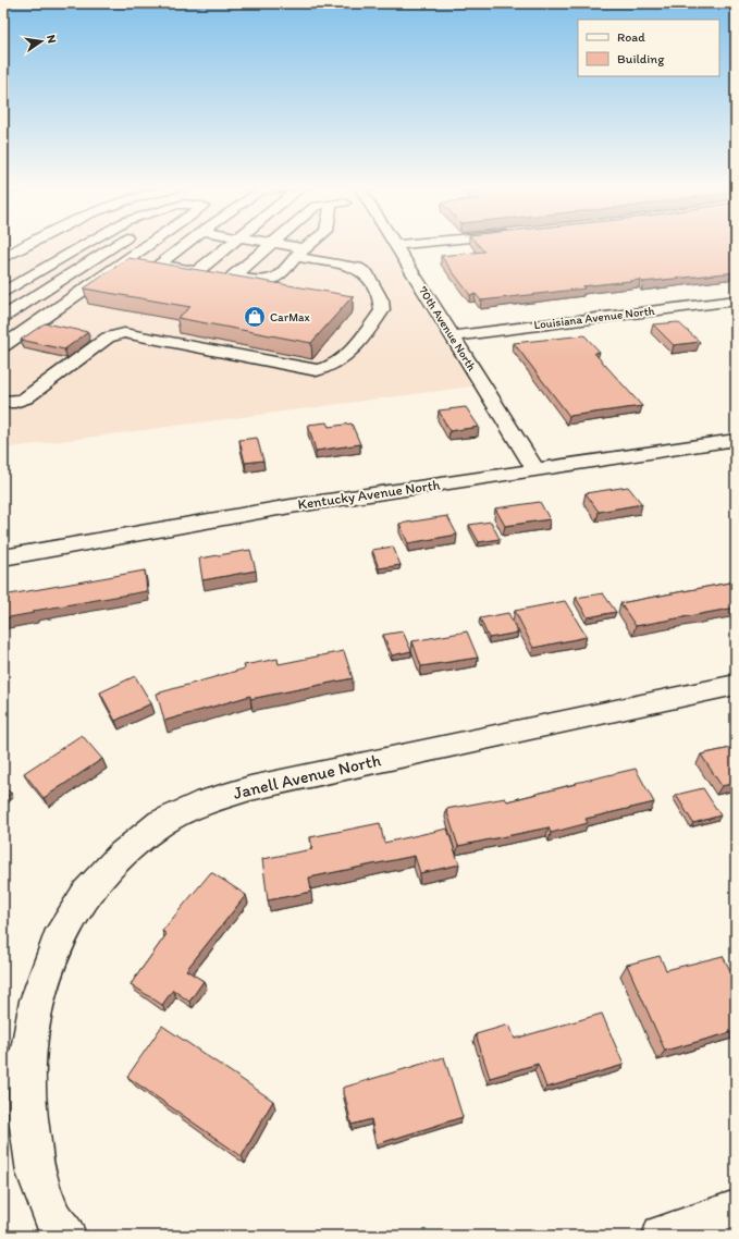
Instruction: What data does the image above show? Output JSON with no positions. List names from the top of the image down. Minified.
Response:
{"streets":{"street":["Louisiana Avenue North","70th Avenue North","Kentucky Avenue North","Janell Avenue North"]},"crossings":[["Louisiana Avenue North","70th Avenue North"],["70th Avenue North","Kentucky Avenue North"]],"places":{"shop":["CarMax"]},"legend":["Road","Building"],"north":"right"}
